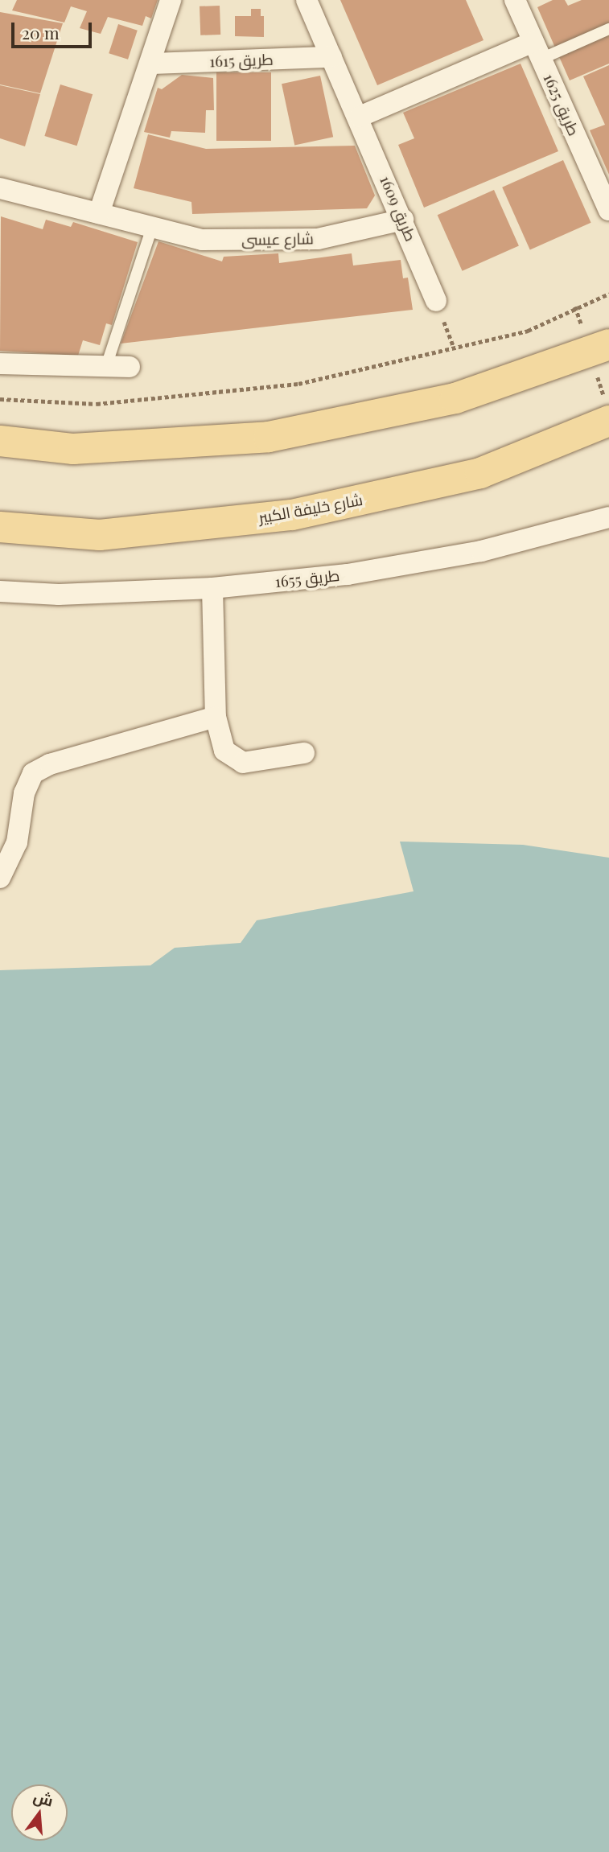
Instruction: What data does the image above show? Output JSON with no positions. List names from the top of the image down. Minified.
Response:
{"streets":{"main road":["شارع خليفة الكبير"],"street":["طريق 1615","طريق 1625","طريق 1609","شارع عيسى","طريق 1655"]},"crossings":[["طريق 1615","طريق 1609"],["طريق 1609","شارع عيسى"]],"scale_bar":"20 m","north":"top"}
